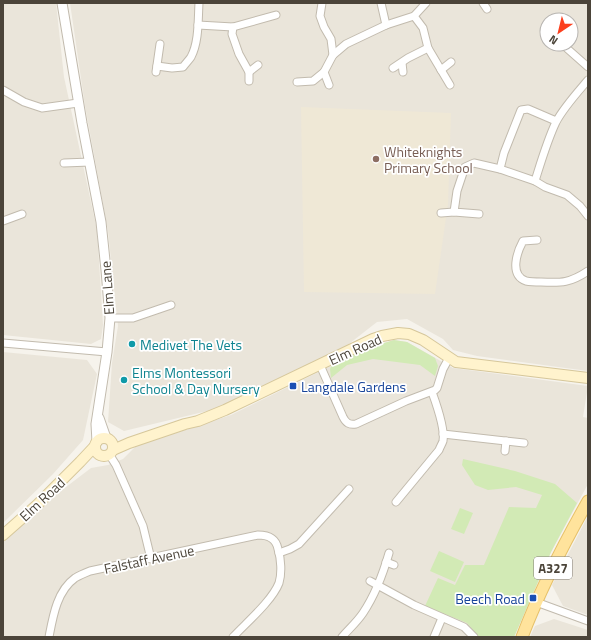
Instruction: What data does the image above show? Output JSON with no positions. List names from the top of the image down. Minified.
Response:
{"streets":{"main road":["Elm Road","A327"],"street":["Elm Lane","Falstaff Avenue"]},"crossings":[["Elm Lane","Elm Road"]],"places":{"other":["Whiteknights Primary School","Medivet The Vets","Elms Montessori School & Day Nursery"],"transit":["Langdale Gardens","Beech Road"]},"north":"bottom left"}
